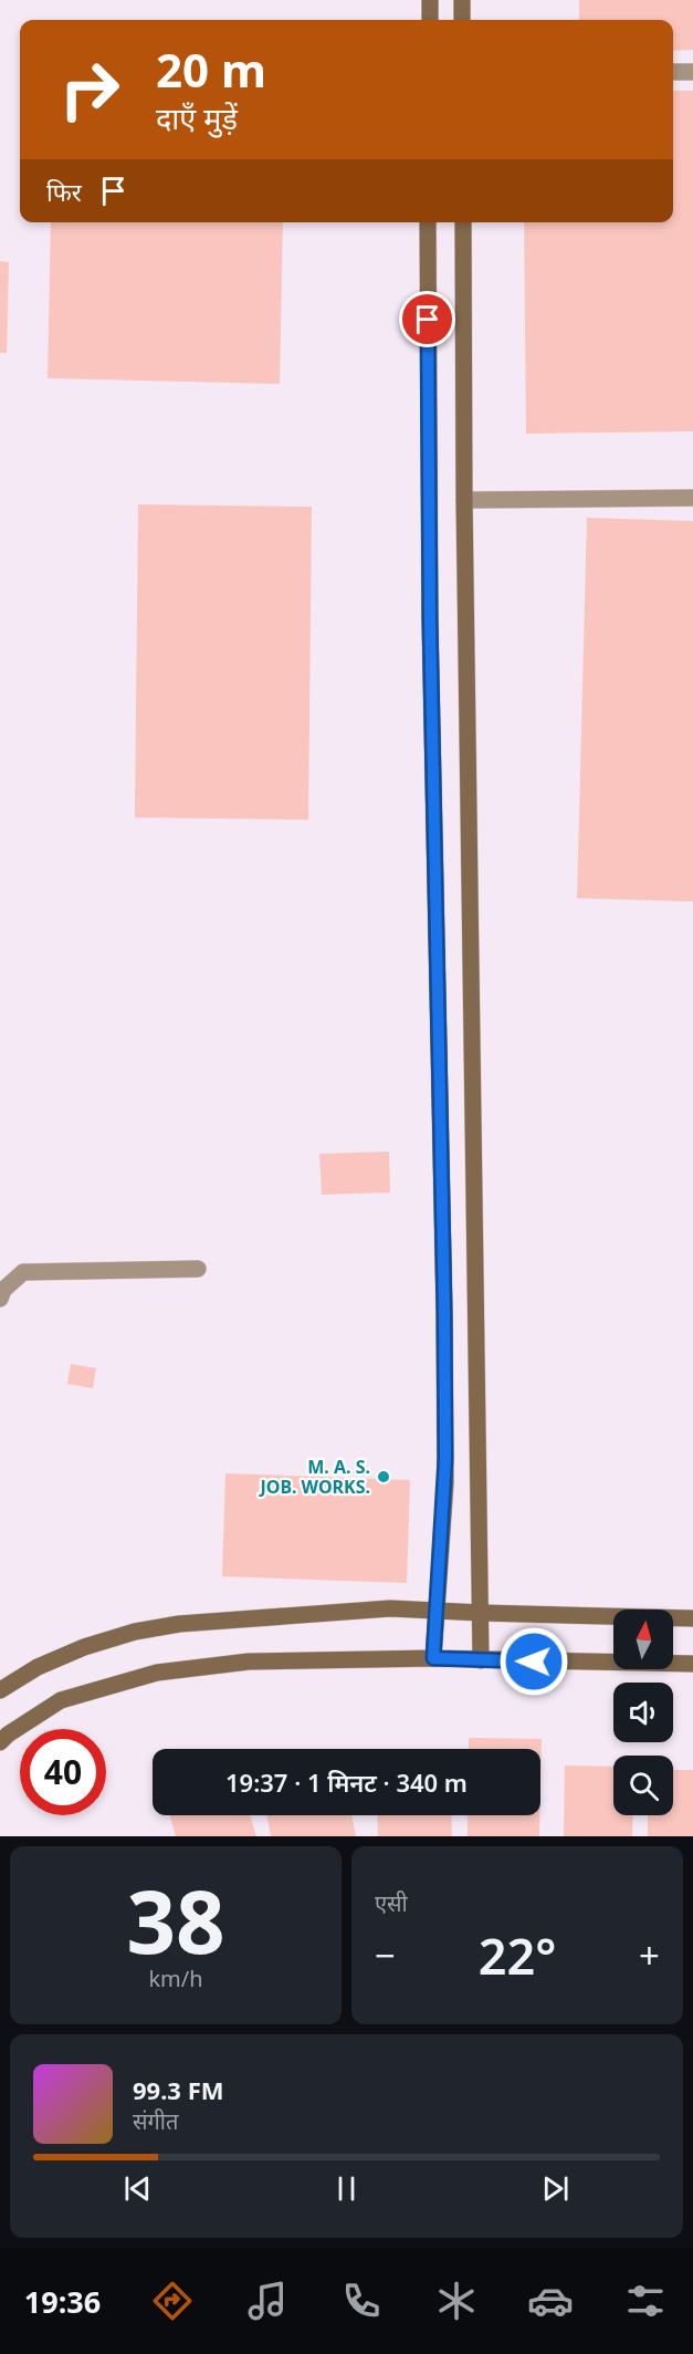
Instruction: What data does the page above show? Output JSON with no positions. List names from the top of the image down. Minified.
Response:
{"places":["M. A. S. JOB. WORKS."],"north":"top","page":{"turn":["20 m","दाएँ मुड़ें"],"then":"फिर","limit":"40","trip":"19:37 · 1 मिनट · 340 m","tile":[["38","km/h"],"एसी"],"heat":["−","22°","+"],"song":["99.3 FM","संगीत"],"tabs":"19:36"}}
